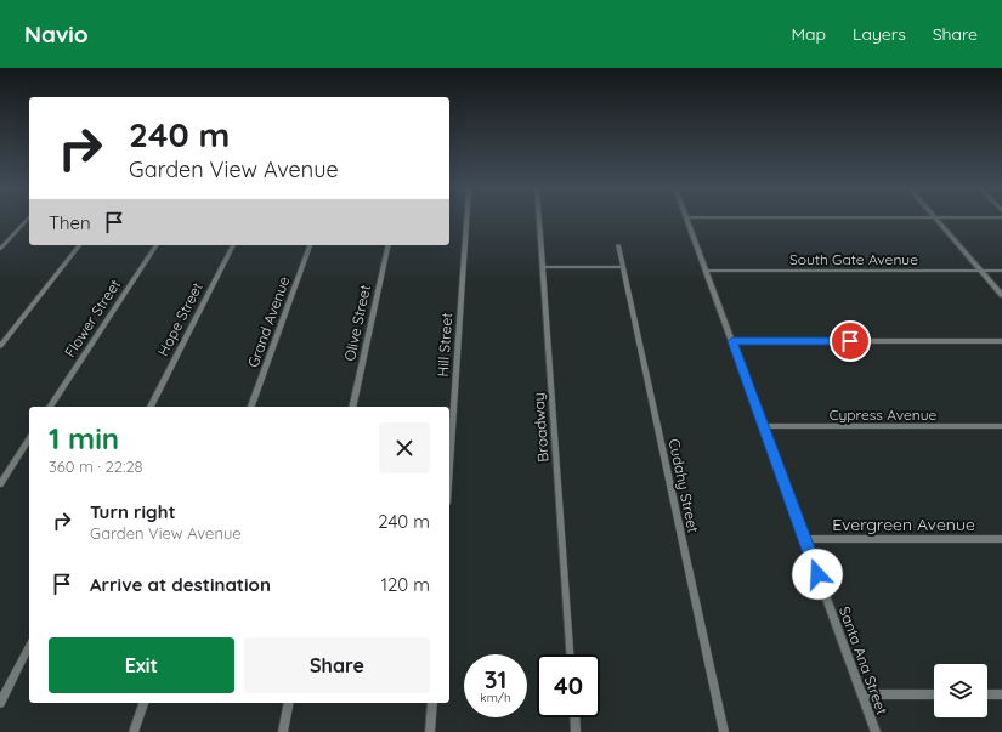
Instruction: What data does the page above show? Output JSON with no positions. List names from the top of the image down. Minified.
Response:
{"streets":{"street":["South Gate Avenue","Flower Street","Hope Street","Grand Avenue","Olive Street","Hill Street","Cypress Avenue","Broadway","Cudahy Street","Evergreen Avenue","Santa Ana Street"]},"crossings":[["South Gate Avenue","Santa Ana Street"],["Cypress Avenue","Santa Ana Street"],["Evergreen Avenue","Santa Ana Street"]],"page":{"header":"Navio","nav":["Map","Layers","Share"],"turn":["240 m","Garden View Avenue"],"then":"Then","heading":["1 min","360 m · 22:28"],"list":[{"name":"Turn right","note":"Garden View Avenue","value":"240 m"},{"name":"Arrive at destination","value":"120 m"}],"buttons":["Exit","Share"],"speed":"31 km/h","limit":"40"}}
